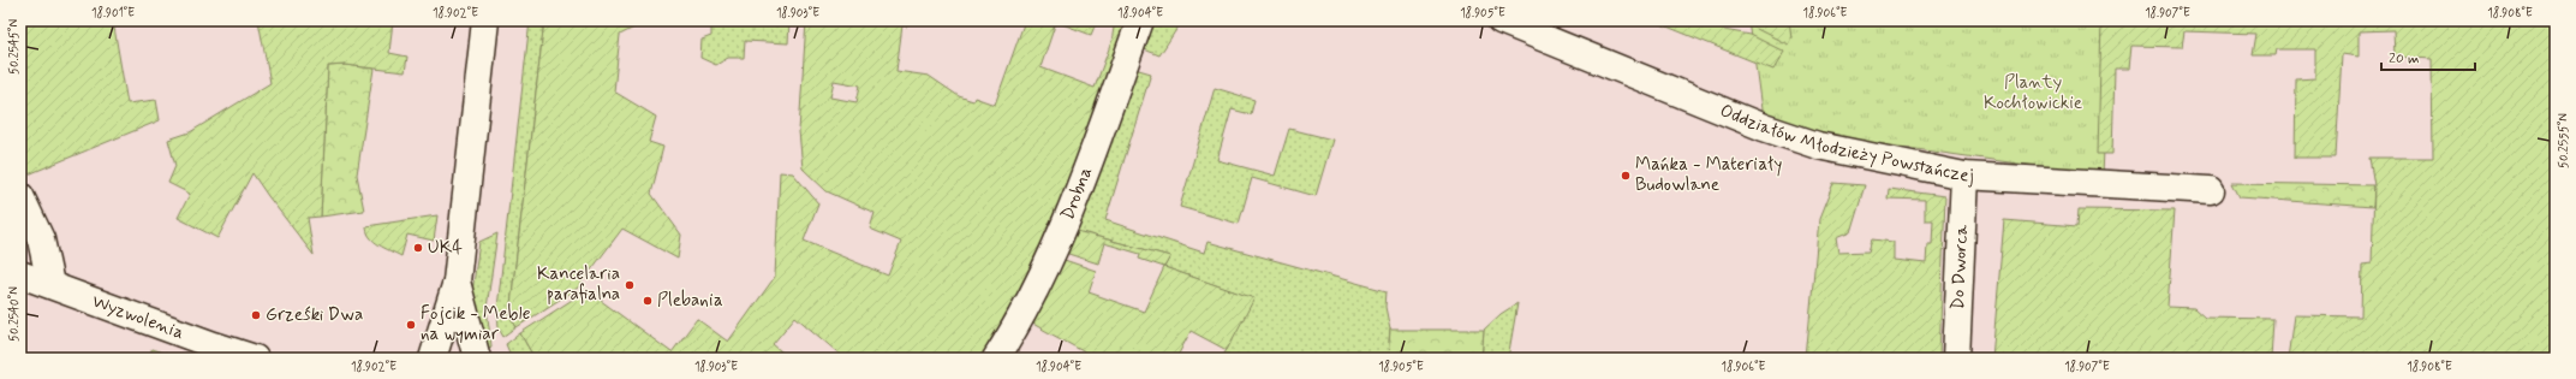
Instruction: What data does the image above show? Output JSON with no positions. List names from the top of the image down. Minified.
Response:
{"streets":{"street":["Oddziałów Młodzieży Powstańczej","Drobna","Do Dworca","Wyzwolenia"]},"crossings":[["Oddziałów Młodzieży Powstańczej","Do Dworca"]],"parks":["Planty Kochłowickie"],"places":["Mańka - Materiały Budowlane","UK4","Kancelaria parafialna","Plebania","Grześki Dwa","Fojcik - Meble na wymiar"],"scale_bar":"20 m","coordinates":["18.901°E","18.902°E","18.903°E","18.904°E","18.905°E","18.906°E","18.907°E","18.908°E","50.2545°N","50.2555°N","50.2540°N"]}
